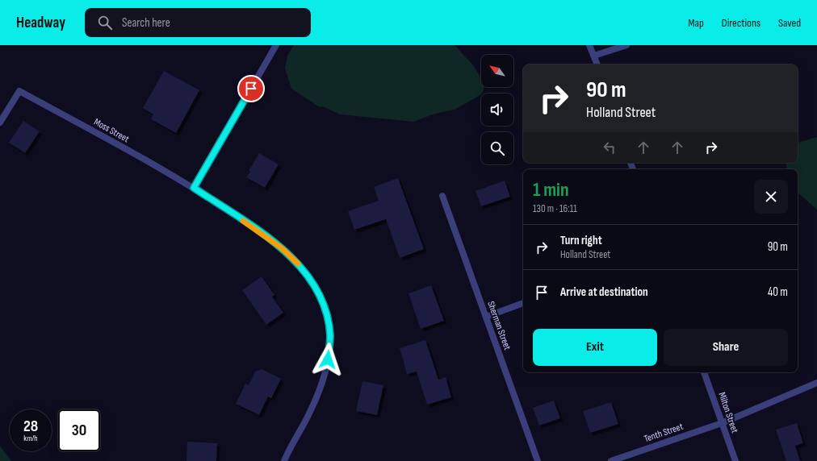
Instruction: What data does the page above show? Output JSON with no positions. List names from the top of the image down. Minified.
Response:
{"streets":{"street":["Moss Street","Sherman Street","Milton Street","Tenth Street"]},"crossings":[["Milton Street","Tenth Street"]],"north":"top left","page":{"header":"Headway","search":"Search here","nav":["Map","Directions","Saved"],"turn":["90 m","Holland Street"],"heading":["1 min","130 m · 16:11"],"list":[{"name":"Turn right","note":"Holland Street","value":"90 m"},{"name":"Arrive at destination","value":"40 m"}],"buttons":["Exit","Share"],"speed":"28 km/h","limit":"30"}}
